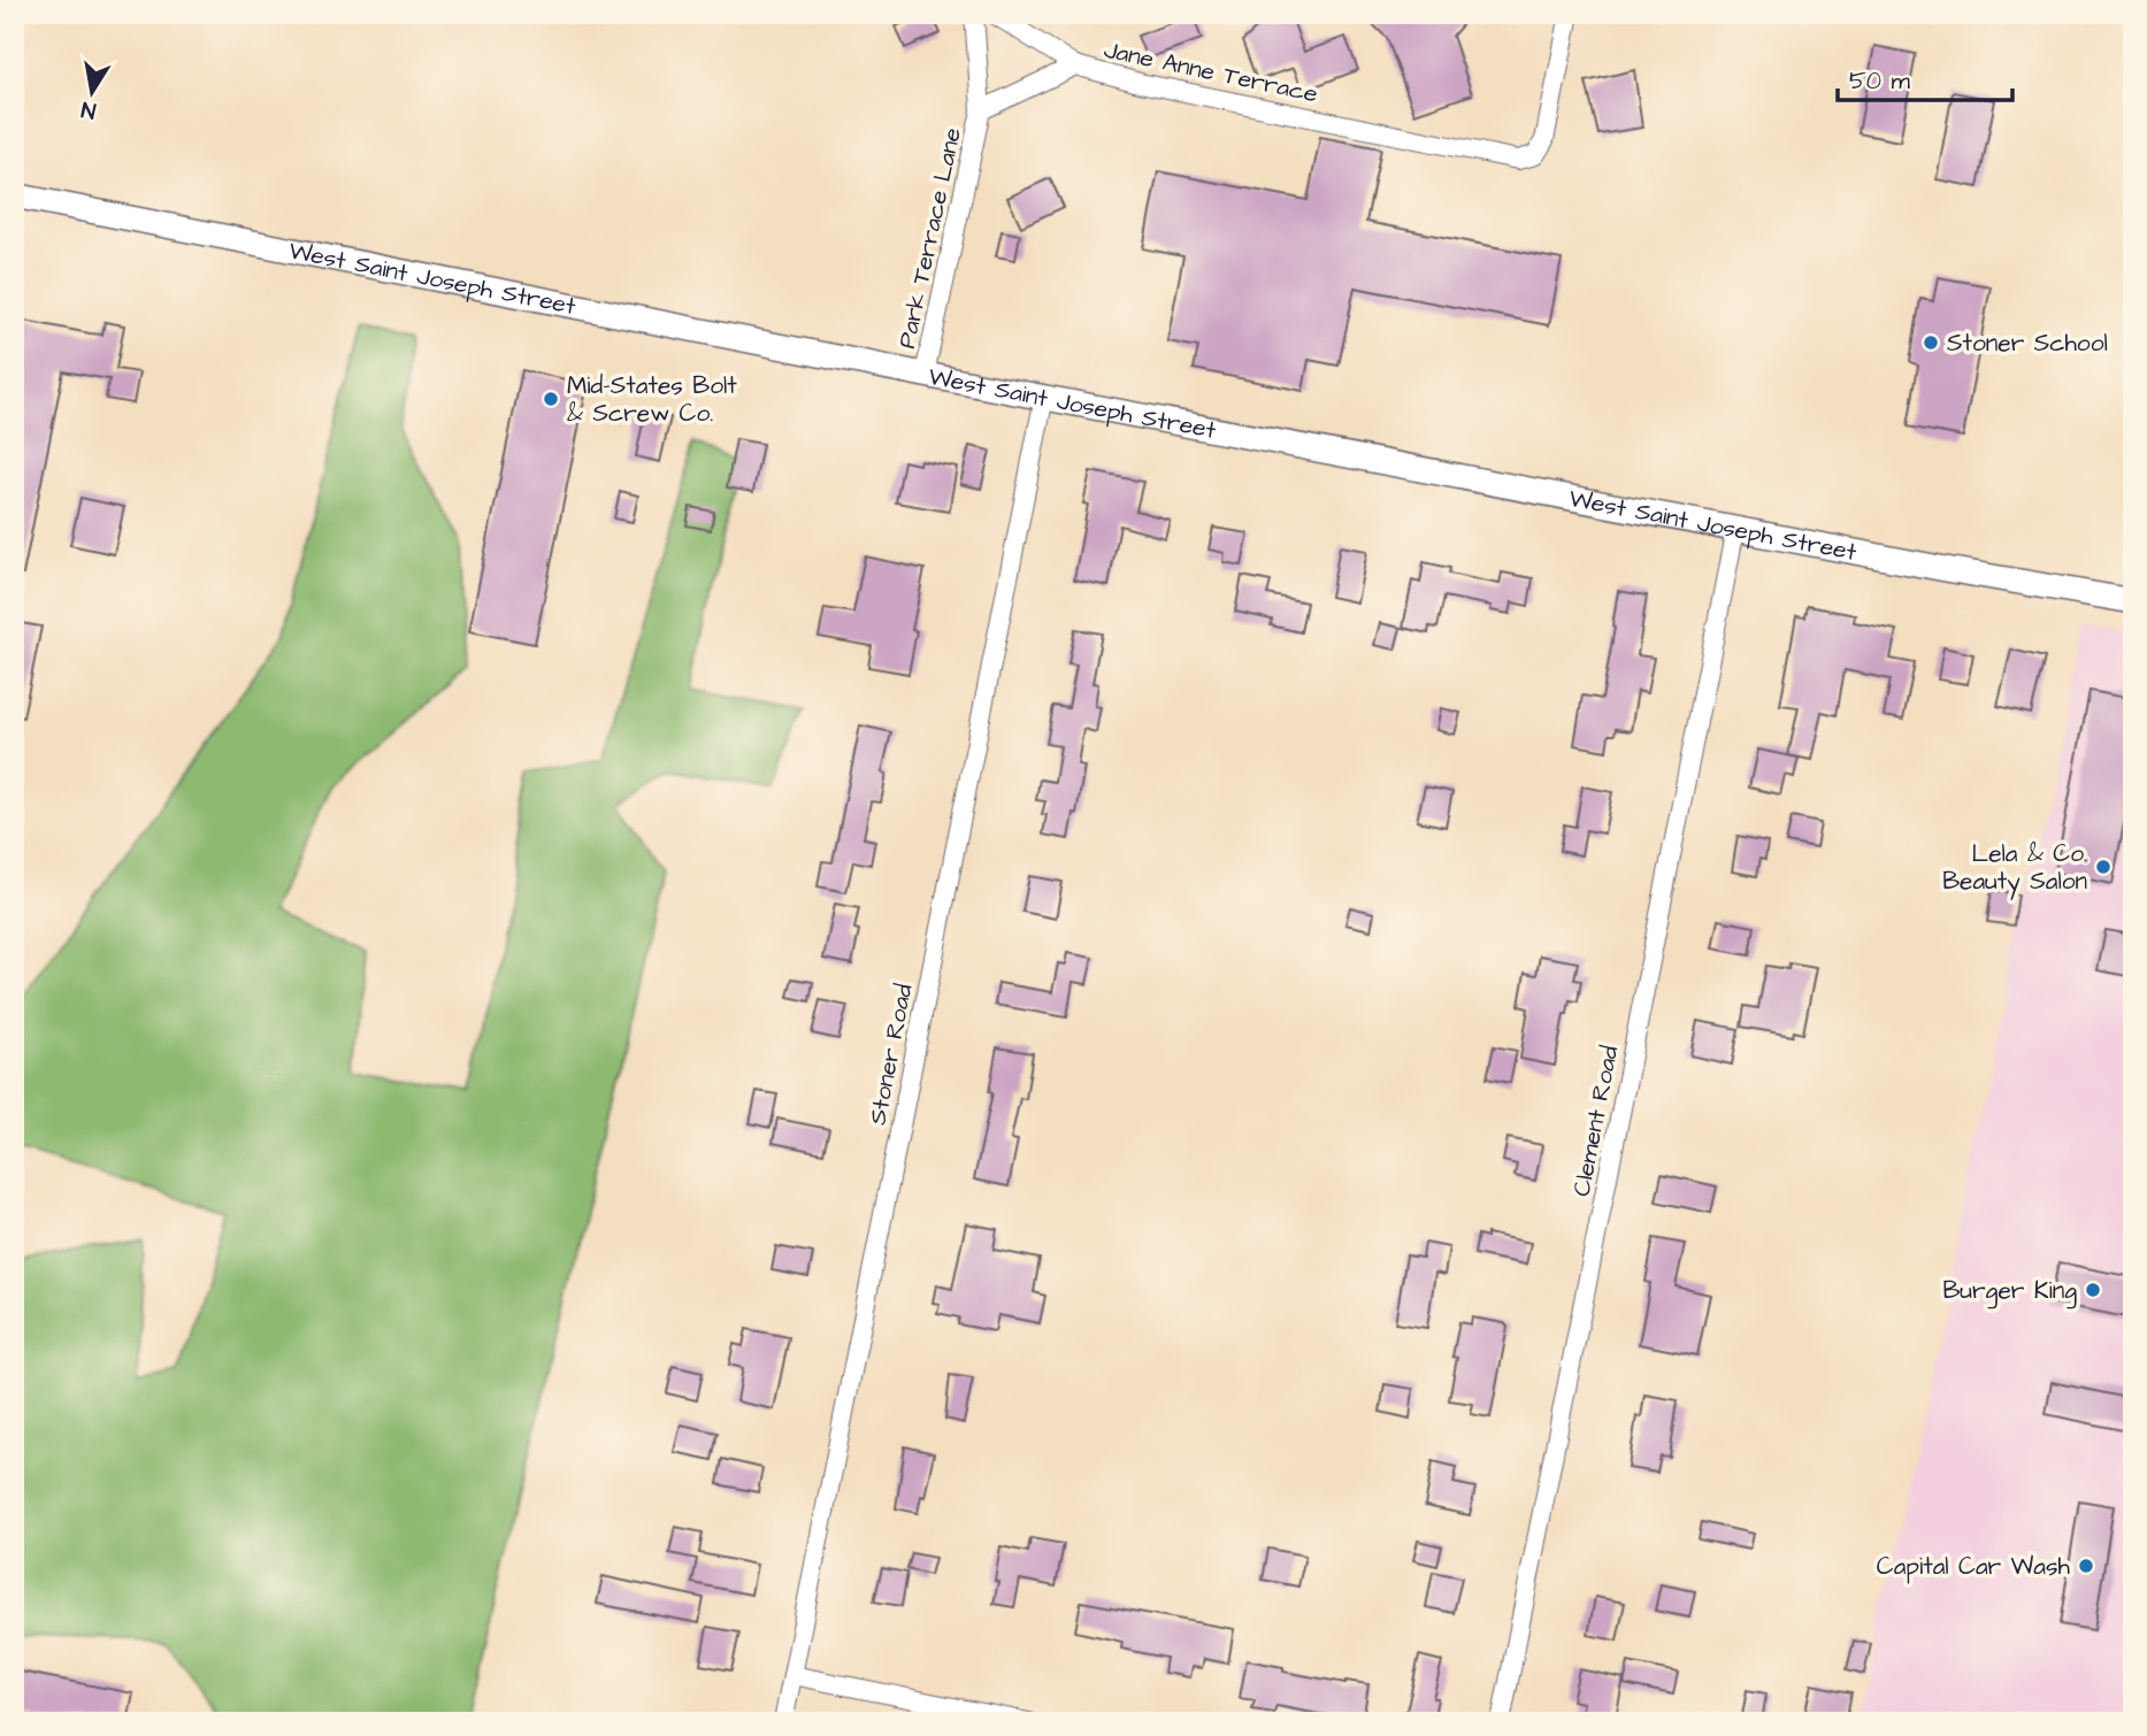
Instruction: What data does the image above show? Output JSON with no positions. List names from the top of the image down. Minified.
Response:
{"streets":{"street":["Jane Anne Terrace","Park Terrace Lane","West Saint Joseph Street","Stoner Road","Clement Road"]},"crossings":[["Jane Anne Terrace","Park Terrace Lane"],["Park Terrace Lane","West Saint Joseph Street"],["West Saint Joseph Street","Stoner Road"],["West Saint Joseph Street","Clement Road"]],"places":["Stoner School","Mid-States Bolt & Screw Co.","Lela & Co. Beauty Salon","Burger King","Capital Car Wash"],"scale_bar":"50 m","north":"bottom"}
